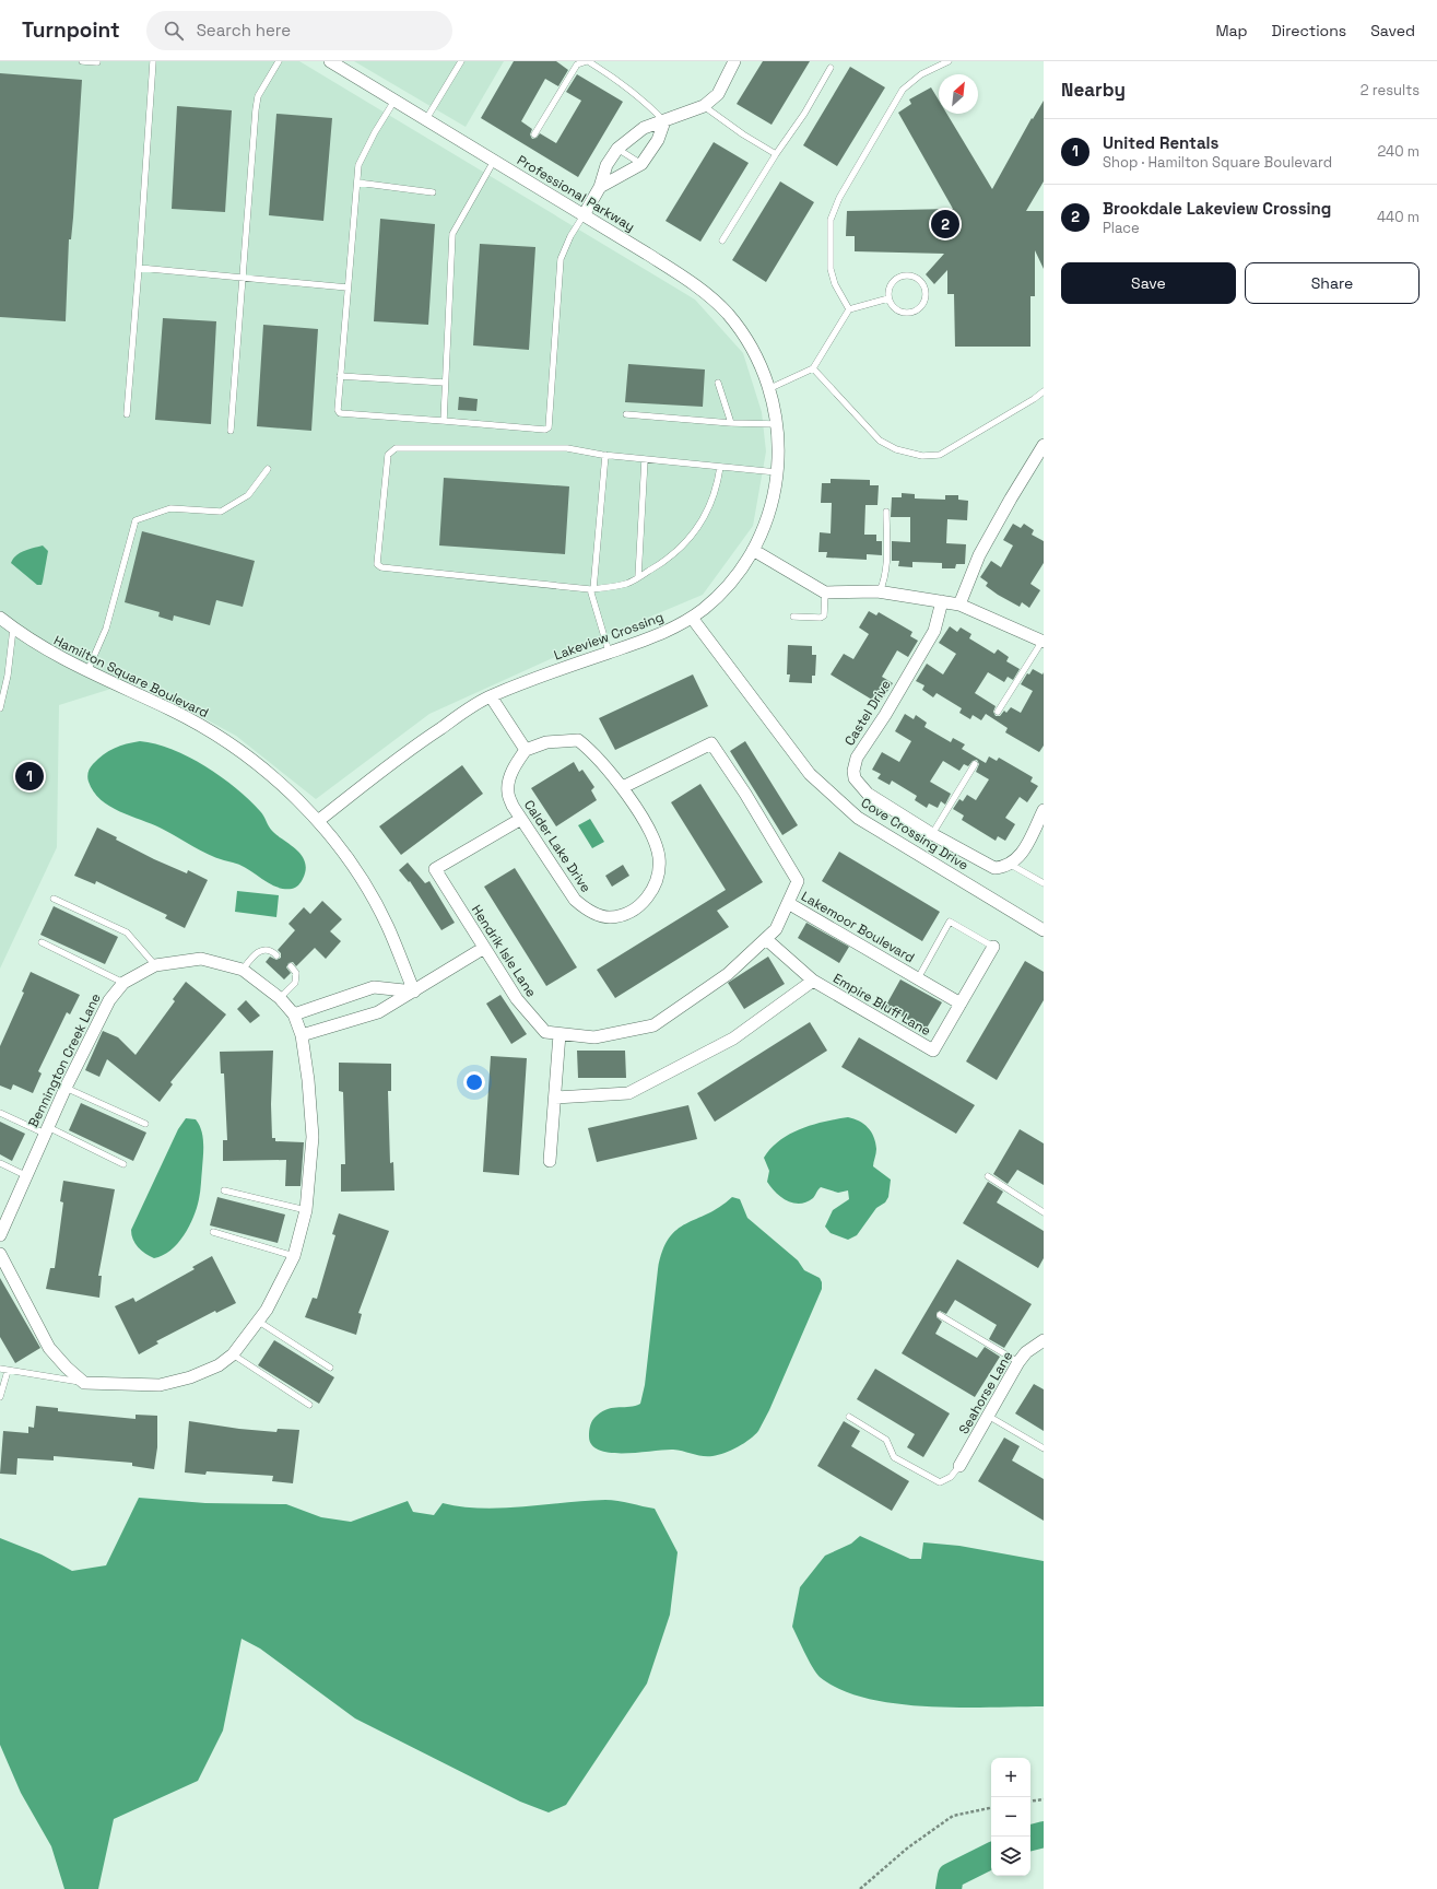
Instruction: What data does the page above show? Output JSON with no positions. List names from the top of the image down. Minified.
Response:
{"streets":{"street":["Professional Parkway","Lakeview Crossing","Hamilton Square Boulevard","Castel Drive","Cove Crossing Drive","Calder Lake Drive","Lakemoor Boulevard","Hendrik Isle Lane","Empire Bluff Lane","Bennington Creek Lane","Seahorse Lane"]},"crossings":[["Professional Parkway","Lakeview Crossing"],["Lakeview Crossing","Hamilton Square Boulevard"],["Lakeview Crossing","Cove Crossing Drive"],["Calder Lake Drive","Lakemoor Boulevard"],["Calder Lake Drive","Hendrik Isle Lane"],["Lakemoor Boulevard","Hendrik Isle Lane"],["Lakemoor Boulevard","Empire Bluff Lane"],["Hendrik Isle Lane","Empire Bluff Lane"]],"north":"top right","page":{"header":"Turnpoint","search":"Search here","nav":["Map","Directions","Saved"],"heading":["Nearby","2 results"],"list":[{"mark":"1","name":"United Rentals","note":"Shop · Hamilton Square Boulevard","value":"240 m"},{"mark":"2","name":"Brookdale Lakeview Crossing","note":"Place","value":"440 m"}],"pins":["2","1"],"buttons":["Save","Share"],"map_buttons":["+","−"]}}
